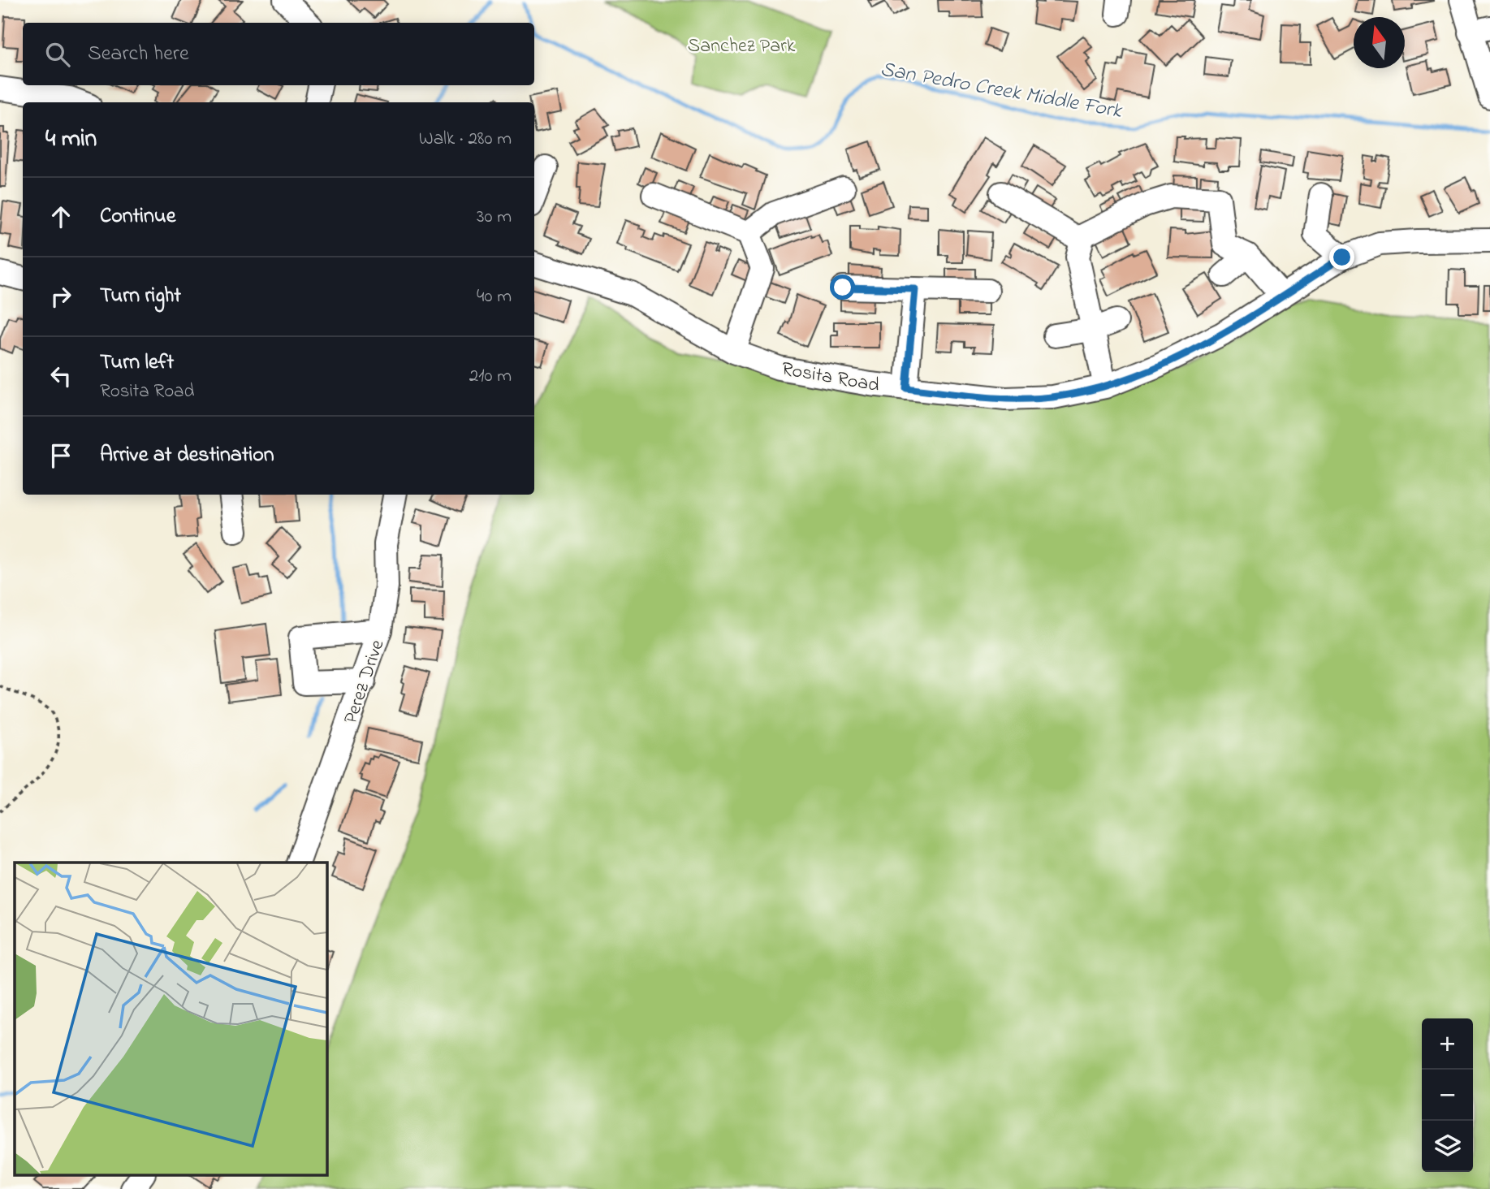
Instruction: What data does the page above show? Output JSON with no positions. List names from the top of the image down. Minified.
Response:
{"streets":{"street":["Rosita Road","Perez Drive"]},"water":["San Pedro Creek Middle Fork"],"parks":["Sanchez Park"],"north":"top","page":{"search":"Search here","heading":["4 min","Walk · 280 m"],"list":[["Continue","30 m"],["Turn right","40 m"],["Turn left","Rosita Road","210 m"],"Arrive at destination"],"map_buttons":["+","−"]}}
